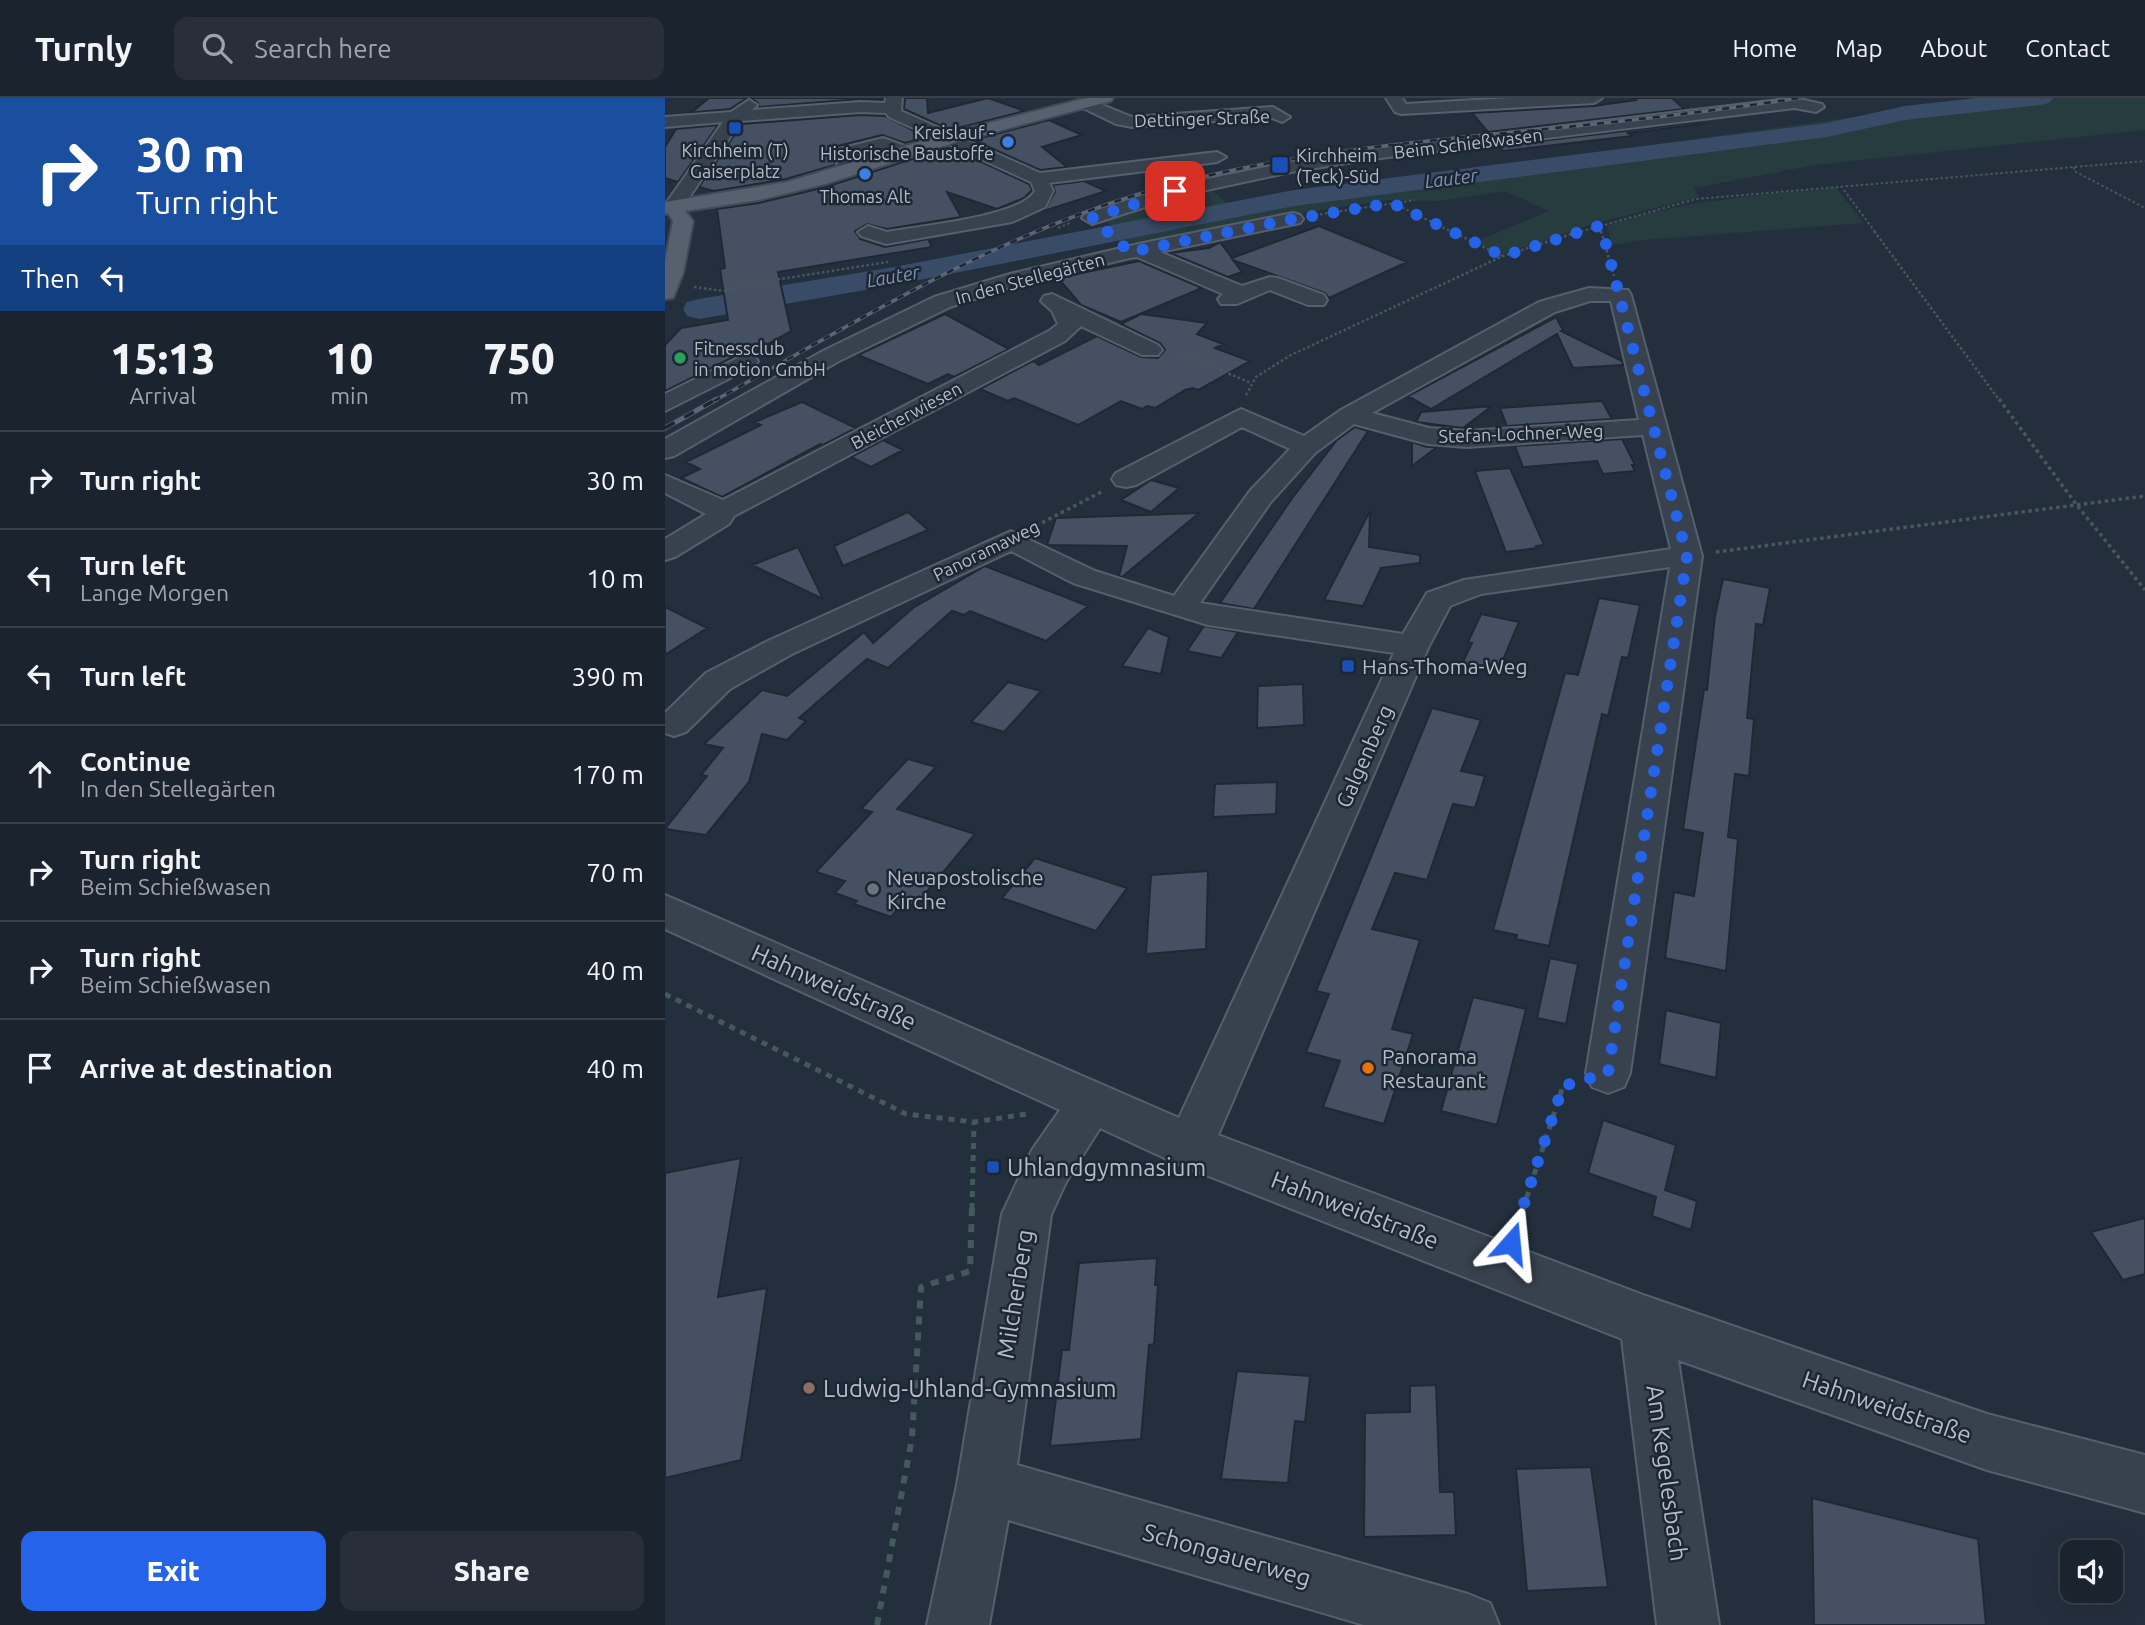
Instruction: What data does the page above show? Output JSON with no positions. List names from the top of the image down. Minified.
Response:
{"streets":{"main road":["Dettinger Straße"],"street":["Beim Schießwasen","In den Stellegärten","Bleicherwiesen","Stefan-Lochner-Weg","Panoramaweg","Galgenberg","Hahnweidstraße","Milcherberg","Am Kegelesbach","Schongauerweg"]},"crossings":[["Beim Schießwasen","In den Stellegärten"],["Galgenberg","Hahnweidstraße"],["Hahnweidstraße","Milcherberg"],["Hahnweidstraße","Am Kegelesbach"],["Milcherberg","Schongauerweg"]],"water":["Lauter"],"places":{"transit":["Kirchheim (T) Gaiserplatz","Kirchheim (Teck)-Süd","Hans-Thoma-Weg","Uhlandgymnasium"],"other":["Kreislauf - Historische Baustoffe","Thomas Alt","Fitnessclub in motion GmbH","Neuapostolische Kirche","Panorama Restaurant","Ludwig-Uhland-Gymnasium"]},"page":{"header":"Turnly","search":"Search here","nav":["Home","Map","About","Contact"],"turn":["30 m","Turn right"],"then":"Then","eta":["15:13","Arrival","10","min","750","m"],"list":[{"name":"Turn right","value":"30 m"},{"name":"Turn left","note":"Lange Morgen","value":"10 m"},{"name":"Turn left","value":"390 m"},{"name":"Continue","note":"In den Stellegärten","value":"170 m"},{"name":"Turn right","note":"Beim Schießwasen","value":"70 m"},{"name":"Turn right","note":"Beim Schießwasen","value":"40 m"},{"name":"Arrive at destination","value":"40 m"}],"buttons":["Exit","Share"]}}
